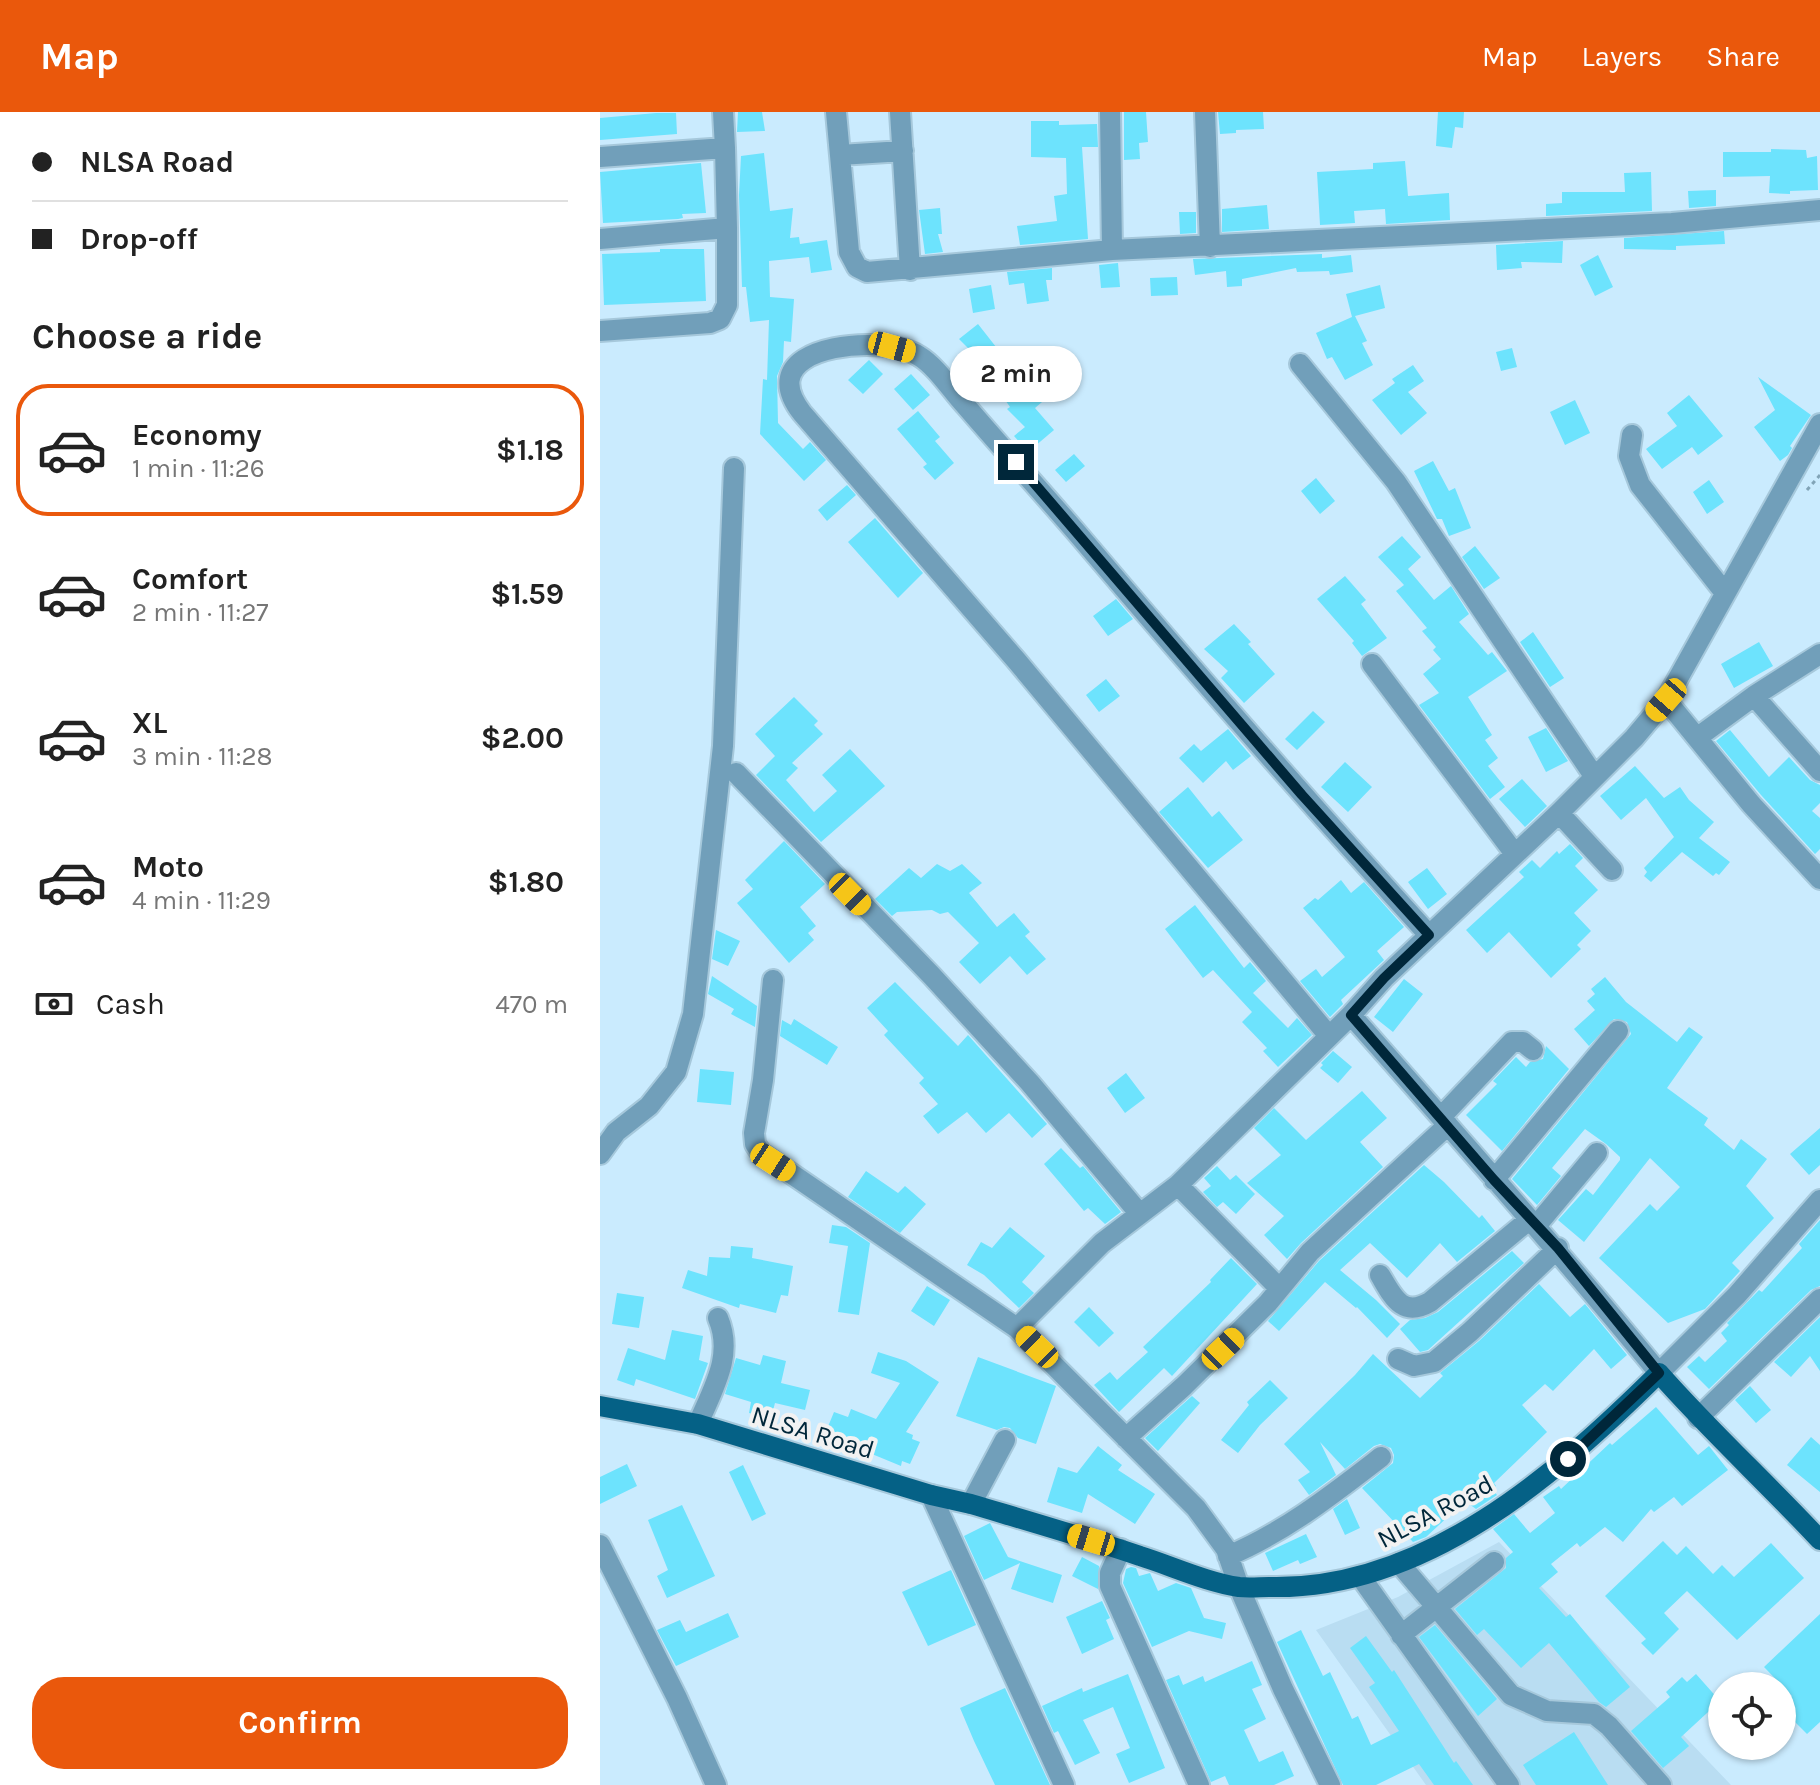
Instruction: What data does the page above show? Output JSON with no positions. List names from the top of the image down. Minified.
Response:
{"streets":{"main road":["NLSA Road"]},"page":{"header":"Map","nav":["Map","Layers","Share"],"banner":["NLSA Road","Drop-off"],"heading":"Choose a ride","bubble":"2 min","list":[{"name":"Economy","note":"1 min · 11:26","value":"$1.18"},{"name":"Comfort","note":"2 min · 11:27","value":"$1.59"},{"name":"XL","note":"3 min · 11:28","value":"$2.00"},{"name":"Moto","note":"4 min · 11:29","value":"$1.80"}],"pay":["Cash","470 m"],"buttons":"Confirm"}}
